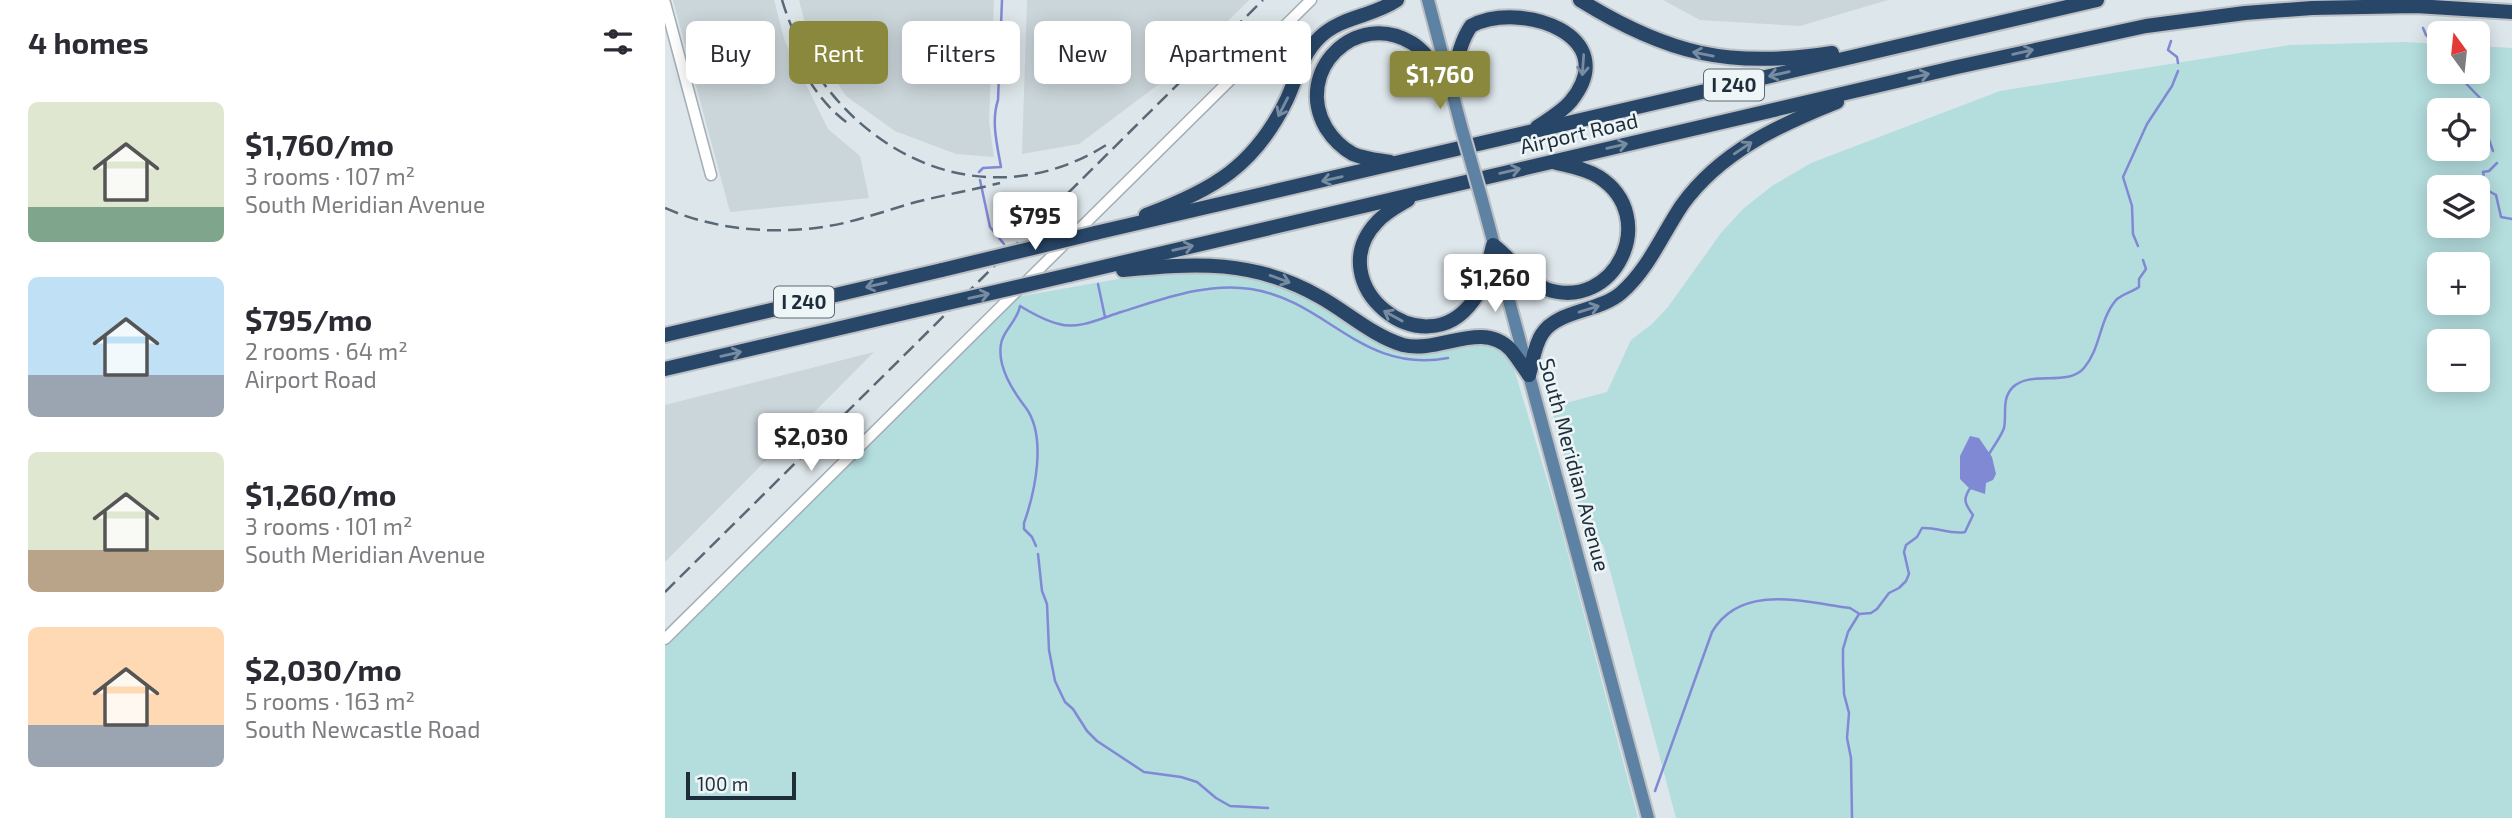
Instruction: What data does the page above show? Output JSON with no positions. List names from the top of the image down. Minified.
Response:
{"streets":{"highway":["I 240","Airport Road"],"main road":["South Meridian Avenue"]},"scale_bar":"100 m","north":"top","page":{"heading":"4 homes","map_buttons":["+","−"],"chip":["Buy","Rent","Filters","New","Apartment"],"price":["$1,760","$795","$1,260","$2,030"],"list":[{"name":"$1,760/mo","note":"3 rooms · 107 m² · South Meridian Avenue"},{"name":"$795/mo","note":"2 rooms · 64 m² · Airport Road"},{"name":"$1,260/mo","note":"3 rooms · 101 m² · South Meridian Avenue"},{"name":"$2,030/mo","note":"5 rooms · 163 m² · South Newcastle Road"}],"scale":"100 m"}}
